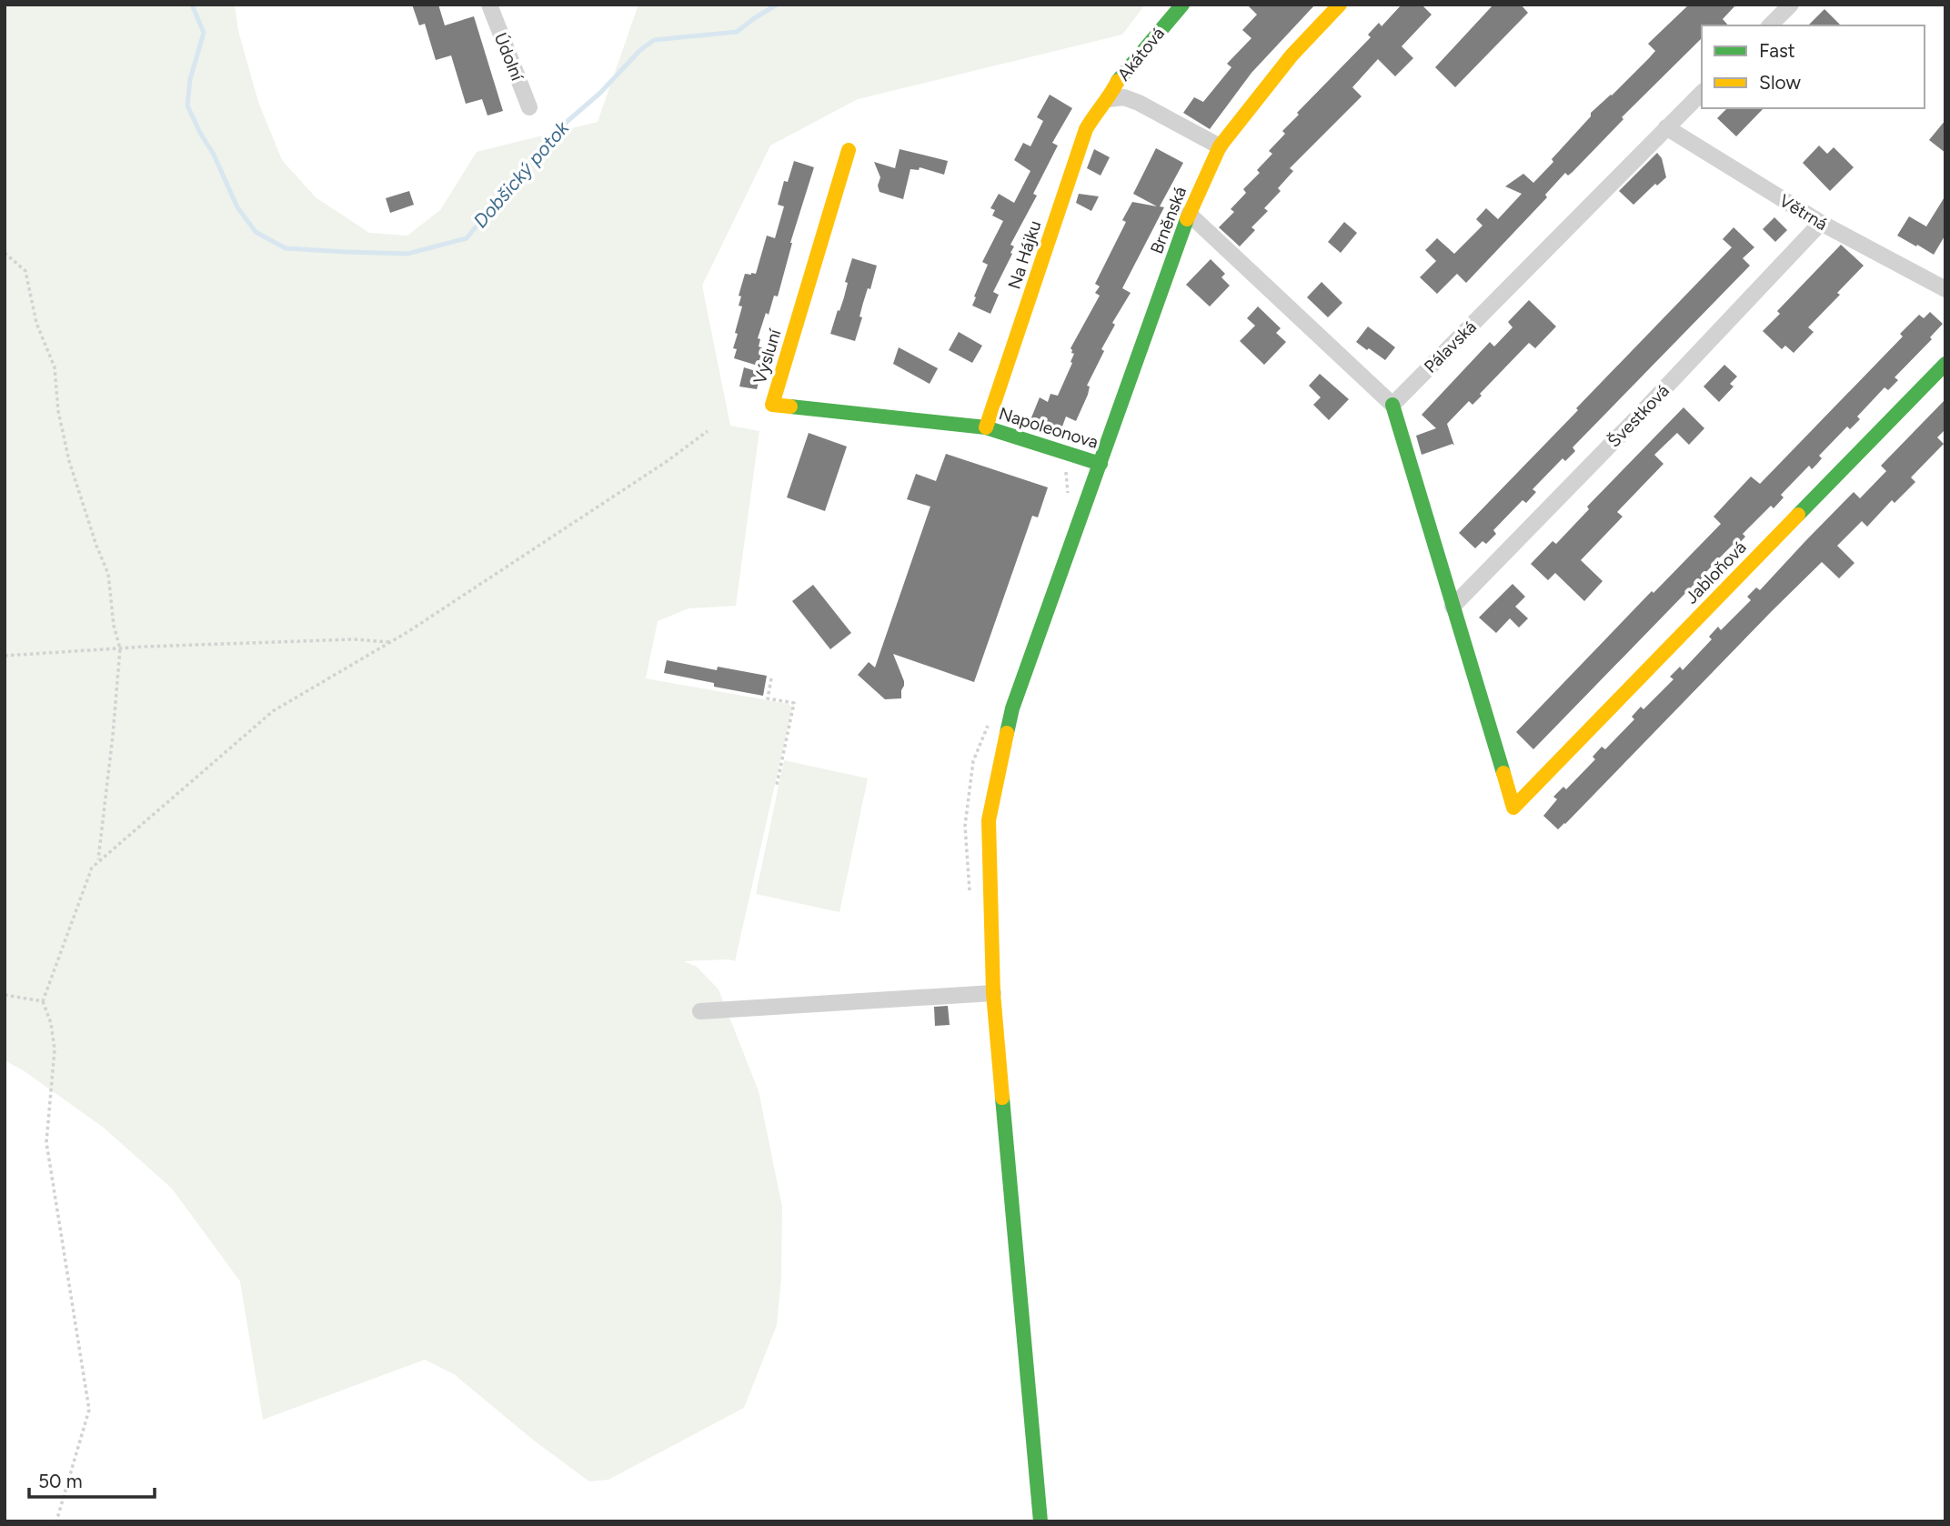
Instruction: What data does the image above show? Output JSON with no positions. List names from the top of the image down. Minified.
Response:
{"streets":{"street":["Akátová","Údolní","Větrná","Brněnská","Na Hájku","Pálavská","Výsluní","Švestková","Napoleonova","Jabloňová"]},"crossings":[["Akátová","Brněnská"],["Akátová","Na Hájku"],["Větrná","Pálavská"],["Větrná","Švestková"],["Brněnská","Napoleonova"],["Na Hájku","Výsluní"],["Na Hájku","Napoleonova"],["Výsluní","Napoleonova"],["Švestková","Jabloňová"]],"water":["Dobšický potok"],"legend":["Fast","Slow"],"scale_bar":"50 m"}
